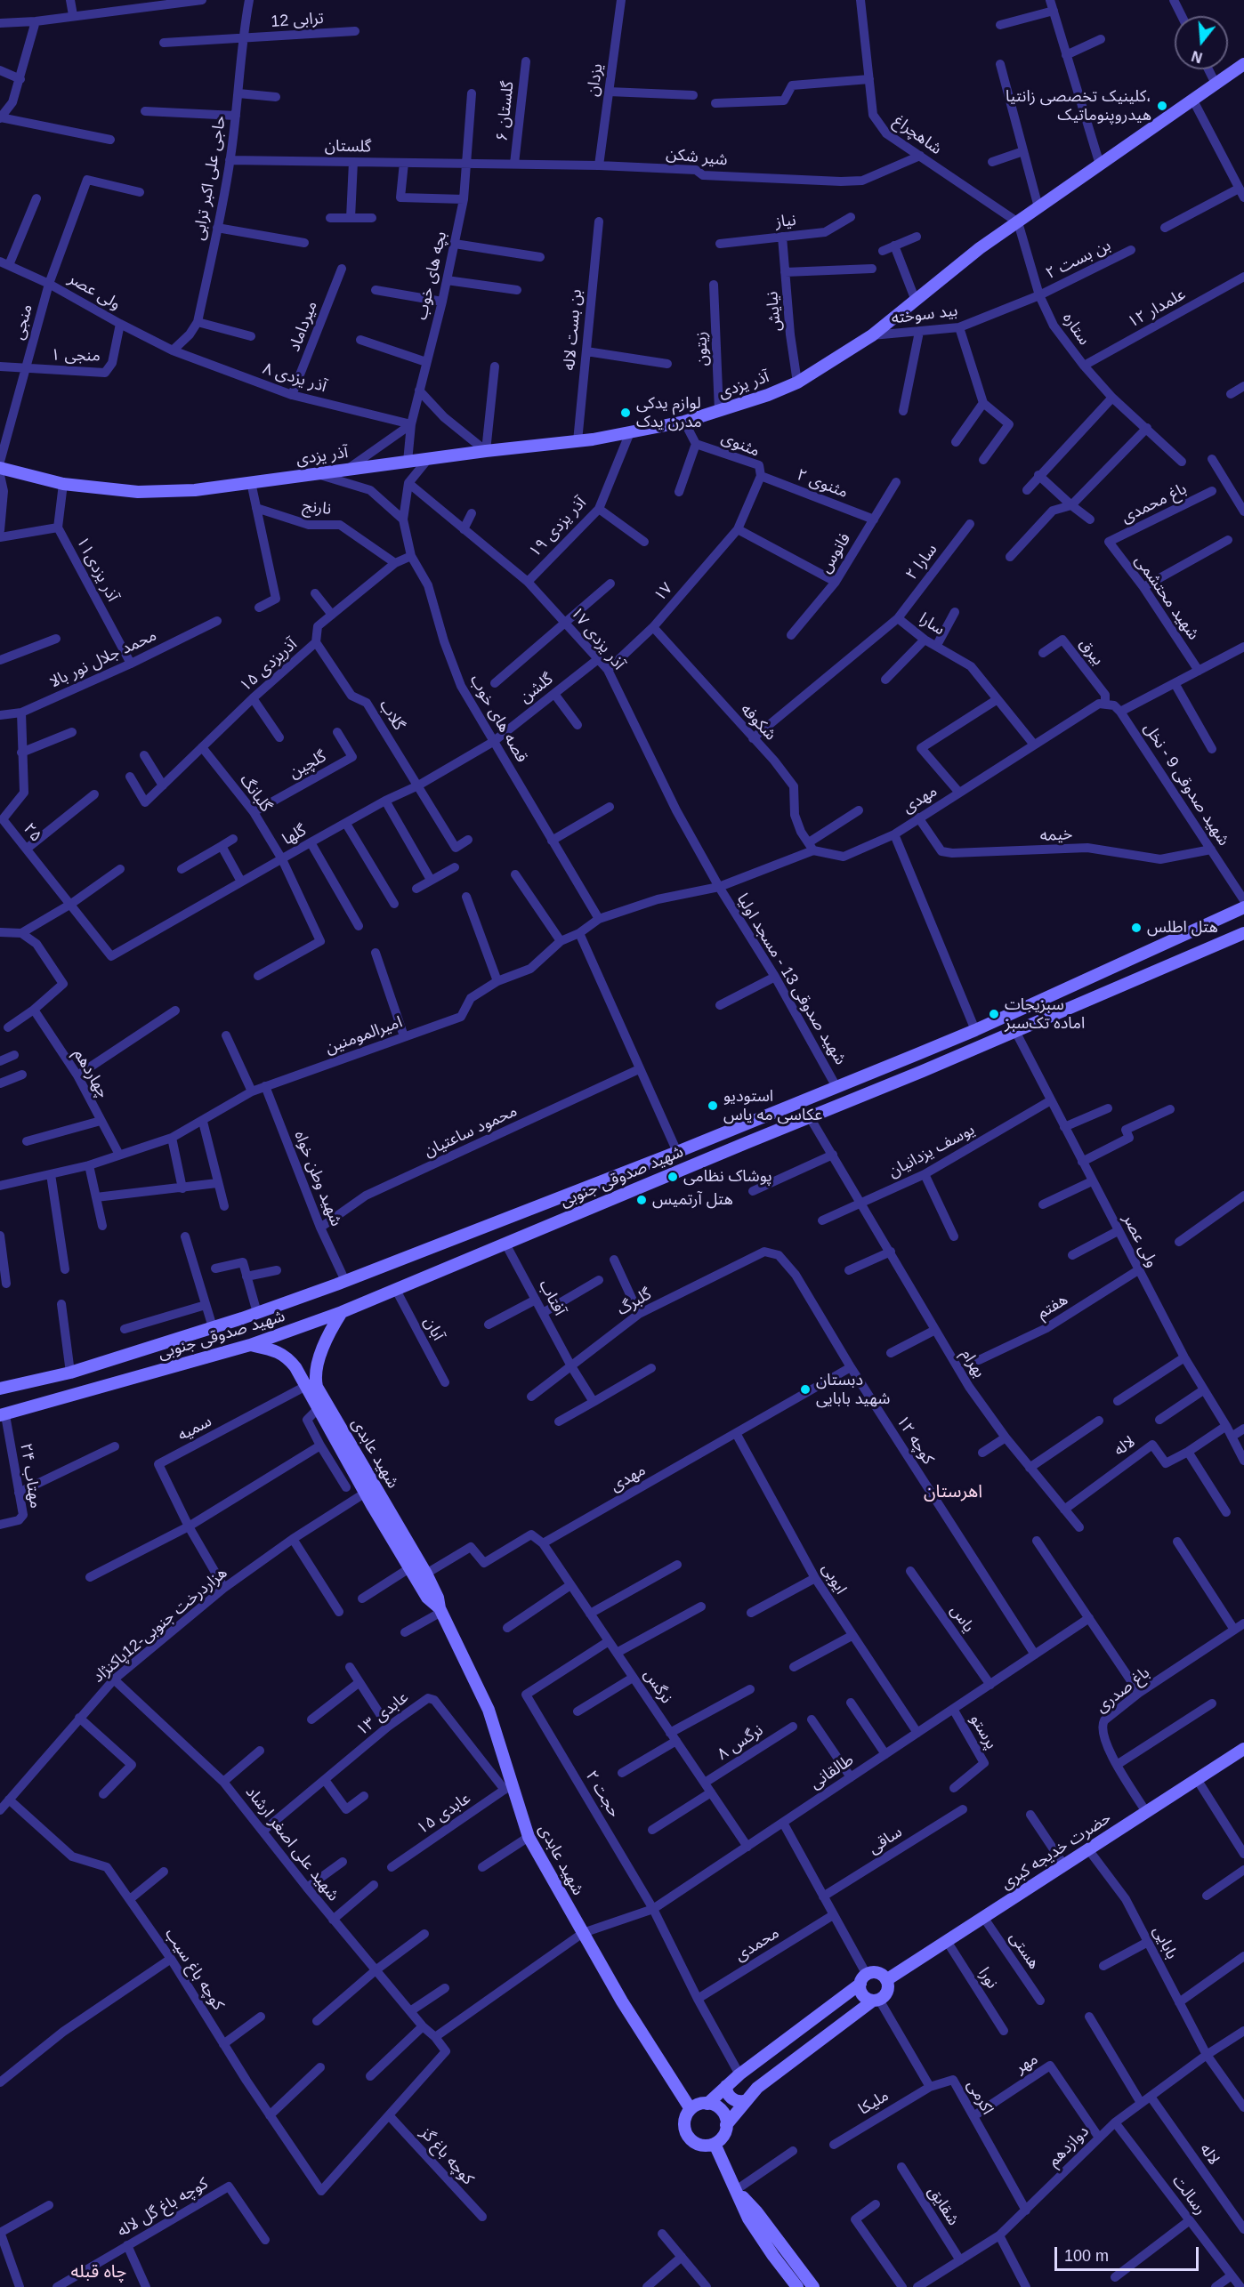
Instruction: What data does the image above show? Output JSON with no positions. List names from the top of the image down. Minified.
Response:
{"streets":{"main road":["آذر یزدی","شهید صدوقی جنوبی","شهید عابدی","حضرت خدیجه کبری"],"street":["ترابی 12","یزدان","گلستان ۶","شاهچراغ","گلستان","شیر شکن","حاجی علی اکبر ترابی","نیاز","بن بست ۲","بچه های خوب","ولی عصر","علمدار ۱۲","نیایش","بید سوخته","منجی","میرداماد","ستاره","بن بست لاله","زیتون","منجی ۱","۸ آذر یزدی","مثنوی","مثنوی ۲","باغ محمدی","نارنج","آذر یزدی ۱۹","فانوس","سارا ۲","آذر یزدی۱۱","۱۷","شهید محتشمی","سارا","آذر یزدی ۱۷","بیرق","محمد جلال نور بالا","۱۵ آذریزدی","گلشن","گلاب","قصه های خوب","شکوفه","گلچین","شهید صدوقی 9 - نخل","گلبانگ","مهدی","۲۵","گلها","خیمه","شهید صدوقی 13 - مسجد اولیا","امیرالمومنین","چهاردهم","محمود ساعتیان","یوسف یزدانیان","شهید وطن خواه","آفتاب","گلبرگ","هفتم","آبان","بهرام","سمیه","کوچه ۱۲","لاله","مهتاب ۲۴","ایوبی","یاس","هزاردرخت جنوبی-12پاکنژاد","نرگس","باغ صدری","عابدی ۱۳","پرستو","نرگس ۸","طالقانی","حجت ۲","عابدی ۱۵","ساقی","شهید علی اصغر ارشاد","بابایی","محمدی","هستی","کوچه باغ سیب","نورا","مهر","اکرمی","ملیکا","دوازدهم","کوچه باغ گز","رسالت","شقایق","کوچه باغ گل لاله"]},"crossings":[["ترابی 12","حاجی علی اکبر ترابی"],["یزدان","شیر شکن"],["گلستان ۶","شیر شکن"],["شاهچراغ","شیر شکن"],["شاهچراغ","ستاره"],["شاهچراغ","آذر یزدی"],["گلستان","شیر شکن"],["گلستان","حاجی علی اکبر ترابی"],["گلستان","بچه های خوب"],["شیر شکن","بچه های خوب"],["حاجی علی اکبر ترابی","ولی عصر"],["حاجی علی اکبر ترابی","۸ آذر یزدی"],["نیاز","نیایش"],["بن بست ۲","بید سوخته"],["بن بست ۲","ستاره"],["بچه های خوب","۸ آذر یزدی"],["بچه های خوب","آذر یزدی"],["ولی عصر","منجی"],["ولی عصر","منجی ۱"],["ولی عصر","۸ آذر یزدی"],["ولی عصر","یوسف یزدانیان"],["ولی عصر","شهید صدوقی جنوبی"],["ولی عصر","هفتم"],["ولی عصر","لاله"],["علمدار ۱۲","ستاره"],["نیایش","آذر یزدی"],["بید سوخته","ستاره"],["بید سوخته","آذر یزدی"],["منجی","منجی ۱"],["میرداماد","۸ آذر یزدی"],["ستاره","آذر یزدی"],["بن بست لاله","آذر یزدی"],["زیتون","آذر یزدی"],["آذر یزدی","مثنوی"],["آذر یزدی","آذر یزدی ۱۹"],["آذر یزدی","آذر یزدی۱۱"],["مثنوی","مثنوی ۲"],["مثنوی","۱۷"],["مثنوی ۲","فانوس"],["مثنوی ۲","۱۷"],["باغ محمدی","شهید محتشمی"],["نارنج","۱۵ آذریزدی"],["آذر یزدی ۱۹","آذر یزدی ۱۷"],["سارا ۲","سارا"],["آذر یزدی۱۱","محمد جلال نور بالا"],["۱۷","آذر یزدی ۱۷"],["۱۷","شکوفه"],["سارا","شکوفه"],["سارا","مهدی"],["آذر یزدی ۱۷","گلشن"],["آذر یزدی ۱۷","قصه های خوب"],["آذر یزدی ۱۷","شهید صدوقی 13 - مسجد اولیا"],["آذر یزدی ۱۷","امیرالمومنین"],["بیرق","مهدی"],["محمد جلال نور بالا","۲۵"],["۱۵ آذریزدی","گلاب"],["۱۵ آذریزدی","قصه های خوب"],["۱۵ آذریزدی","گلبانگ"],["گلشن","قصه های خوب"],["گلشن","گلها"],["گلاب","گلها"],["قصه های خوب","گلها"],["قصه های خوب","امیرالمومنین"],["شکوفه","مهدی"],["گلچین","گلبانگ"],["شهید صدوقی 9 - نخل","خیمه"],["گلبانگ","گلها"],["مهدی","خیمه"],["مهدی","کوچه ۱۲"],["مهدی","ایوبی"],["مهدی","نرگس"],["۲۵","گلها"],["شهید صدوقی 13 - مسجد اولیا","امیرالمومنین"],["شهید صدوقی 13 - مسجد اولیا","شهید صدوقی جنوبی"],["امیرالمومنین","چهاردهم"],["امیرالمومنین","شهید وطن خواه"],["محمود ساعتیان","شهید وطن خواه"],["یوسف یزدانیان","بهرام"],["شهید صدوقی جنوبی","شهید وطن خواه"],["شهید صدوقی جنوبی","آفتاب"],["شهید صدوقی جنوبی","آبان"],["شهید صدوقی جنوبی","بهرام"],["شهید صدوقی جنوبی","شهید عابدی"],["شهید صدوقی جنوبی","مهتاب ۲۴"],["آفتاب","گلبرگ"],["گلبرگ","کوچه ۱۲"],["بهرام","لاله"],["سمیه","شهید عابدی"],["کوچه ۱۲","طالقانی"],["لاله","دوازدهم"],["شهید عابدی","هزاردرخت جنوبی-12پاکنژاد"],["شهید عابدی","عابدی ۱۳"],["شهید عابدی","طالقانی"],["شهید عابدی","عابدی ۱۵"],["ایوبی","طالقانی"],["یاس","طالقانی"],["هزاردرخت جنوبی-12پاکنژاد","شهید علی اصغر ارشاد"],["هزاردرخت جنوبی-12پاکنژاد","کوچه باغ سیب"],["نرگس","نرگس ۸"],["نرگس","طالقانی"],["نرگس","حجت ۲"],["باغ صدری","حضرت خدیجه کبری"],["عابدی ۱۳","عابدی ۱۵"],["عابدی ۱۳","شهید علی اصغر ارشاد"],["پرستو","طالقانی"],["طالقانی","حجت ۲"],["طالقانی","شهید علی اصغر ارشاد"],["حجت ۲","محمدی"],["حضرت خدیجه کبری","بابایی"],["حضرت خدیجه کبری","هستی"],["حضرت خدیجه کبری","نورا"],["بابایی","دوازدهم"],["کوچه باغ سیب","کوچه باغ گز"],["مهر","اکرمی"],["مهر","دوازدهم"],["اکرمی","ملیکا"],["اکرمی","دوازدهم"],["دوازدهم","رسالت"],["دوازدهم","شقایق"]],"districts":["اهرستان","چاه قبله"],"places":["کلینیک تخصصی زانتیا، هیدروپنوماتیک","لوازم یدکی مدرن یدک","هتل اطلس","سبزیجات اماده تک‌سبز","استودیو عکاسی مه یاس","پوشاک نظامی","هتل آرتمیس","دبستان شهید بابایی"],"scale_bar":"100 m","north":"bottom"}
